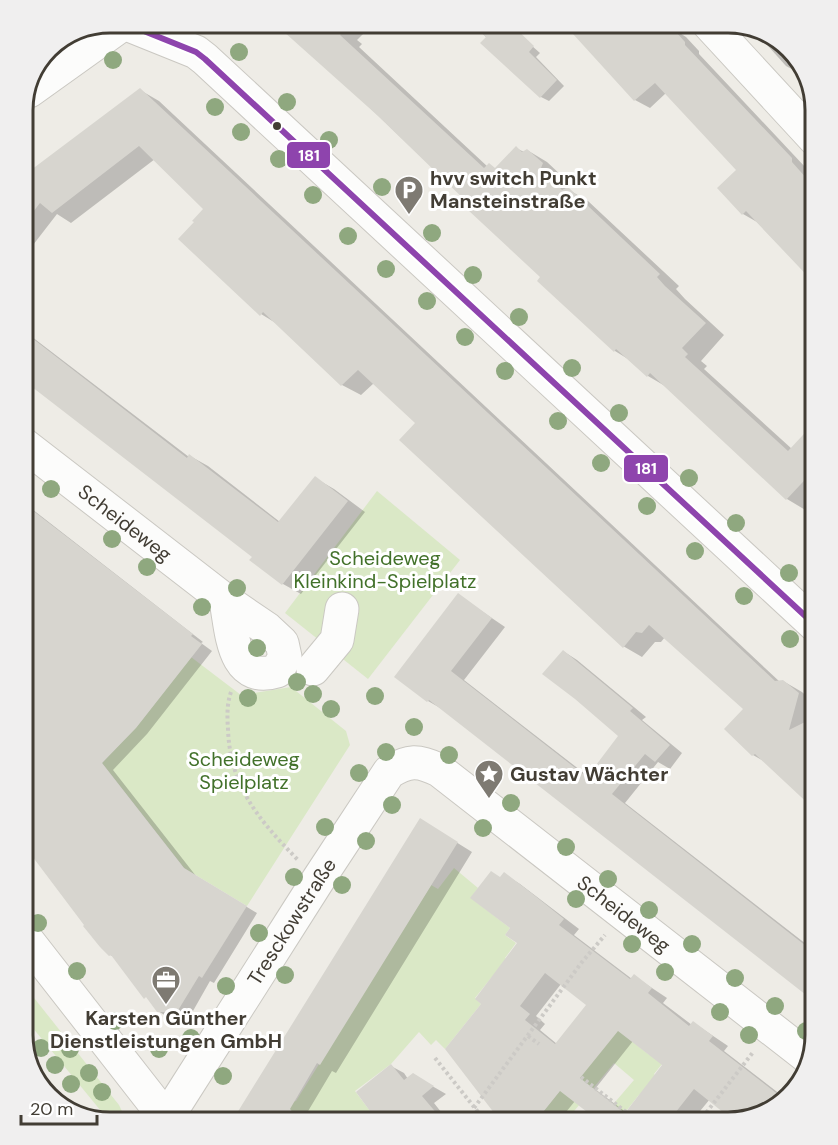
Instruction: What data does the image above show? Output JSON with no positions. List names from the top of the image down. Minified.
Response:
{"streets":{"street":["Scheideweg","Tresckowstraße"]},"crossings":[["Scheideweg","Tresckowstraße"]],"parks":["Scheideweg Kleinkind-Spielplatz","Scheideweg Spielplatz"],"places":{"parking":["hvv switch Punkt Mansteinstraße"],"place":["Gustav Wächter"],"office":["Karsten Günther Dienstleistungen GmbH"]},"lines":["transit line 181"],"scale_bar":"20 m"}
